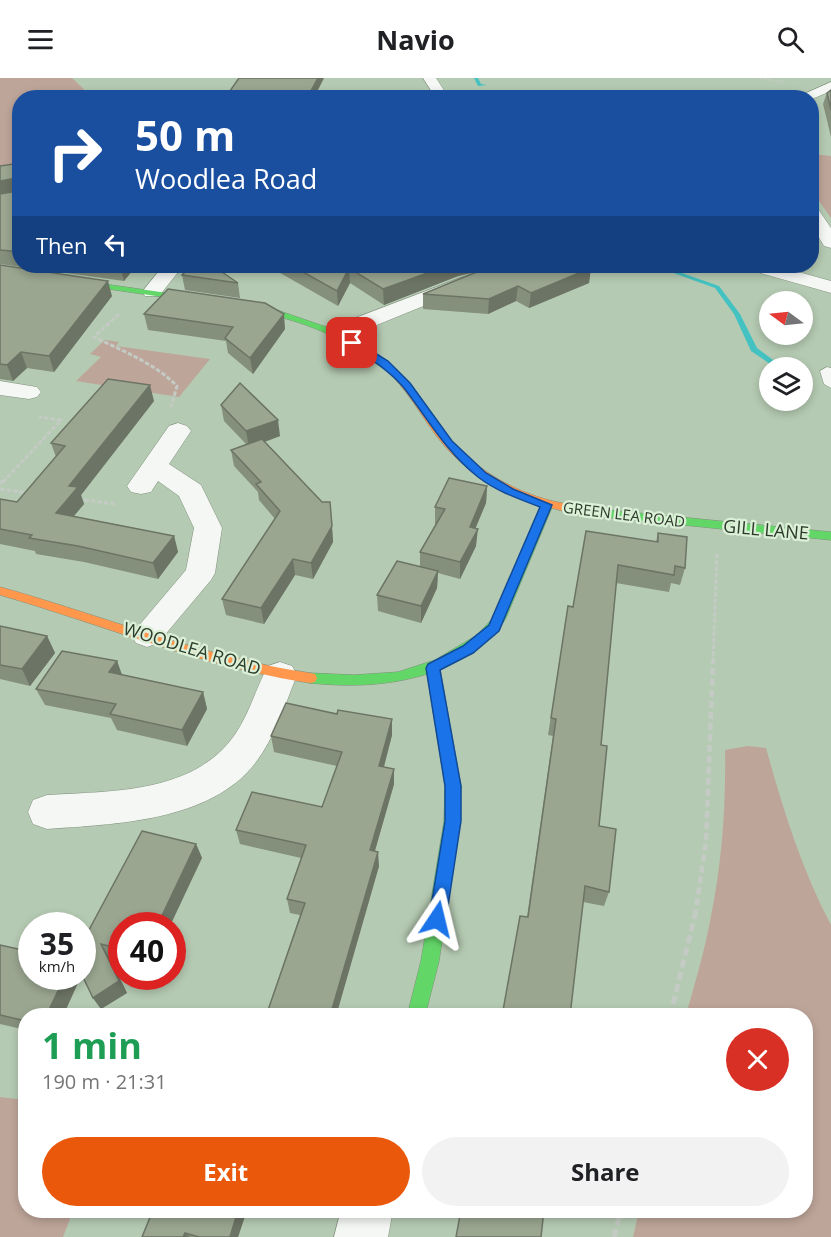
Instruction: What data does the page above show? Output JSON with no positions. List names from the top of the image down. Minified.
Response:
{"streets":{"street":["GREEN LEA ROAD","GILL LANE","WOODLEA ROAD"]},"crossings":[["GREEN LEA ROAD","GILL LANE"],["GREEN LEA ROAD","WOODLEA ROAD"]],"north":"left","page":{"header":"Navio","turn":["50 m","Woodlea Road"],"then":"Then","speed":"35 km/h","limit":"40","heading":["1 min","190 m · 21:31"],"buttons":["Exit","Share"]}}
